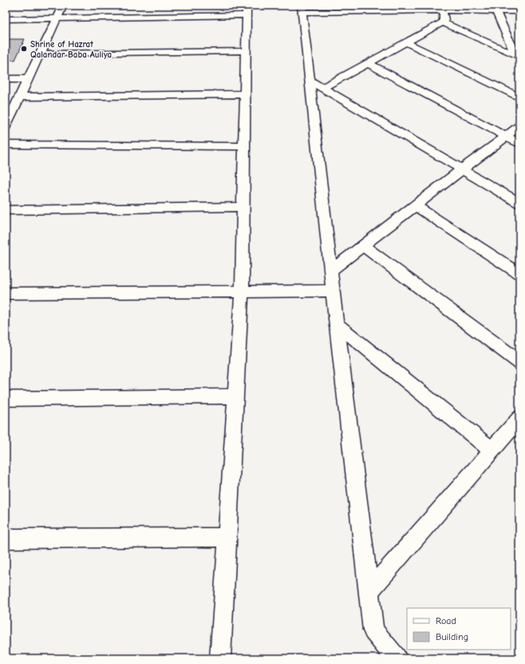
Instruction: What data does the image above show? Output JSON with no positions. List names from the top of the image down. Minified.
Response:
{"places":["Shrine of Hazrat Qalandar Baba Auliya"],"legend":["Road","Building"]}
